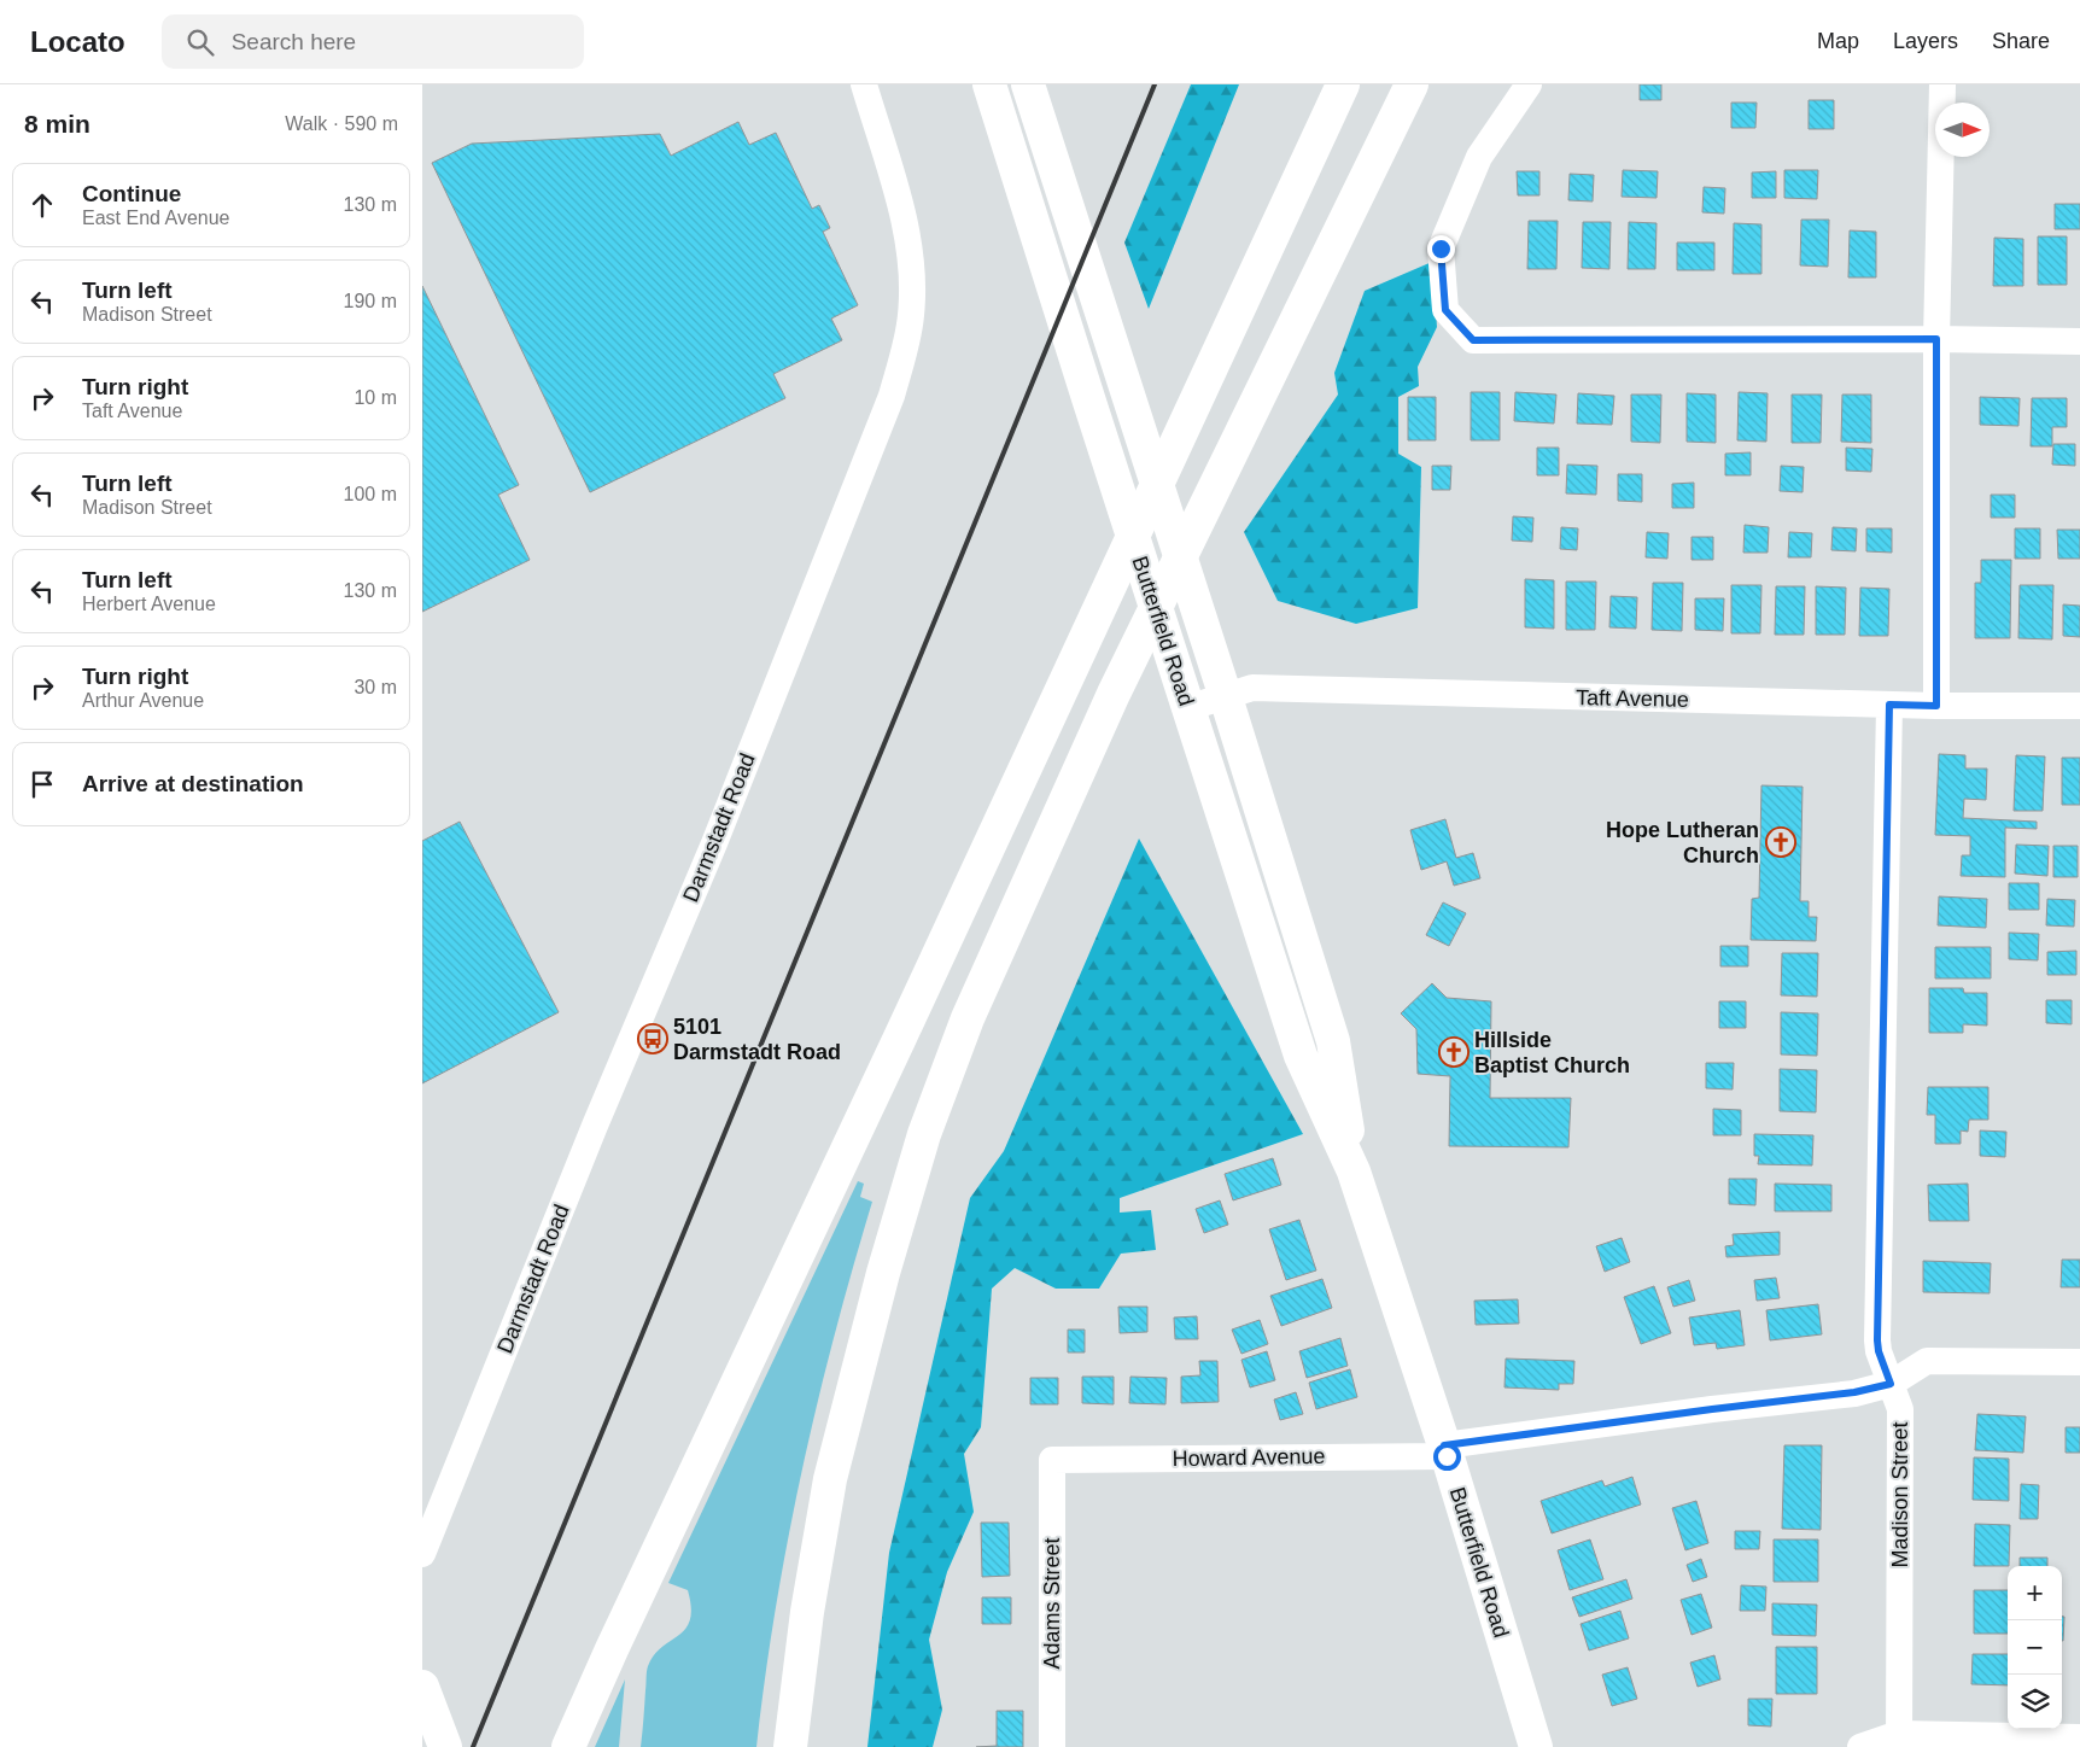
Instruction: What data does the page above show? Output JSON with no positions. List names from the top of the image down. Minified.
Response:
{"streets":{"main road":["Butterfield Road"],"street":["Taft Avenue","Darmstadt Road","Howard Avenue","Madison Street","Adams Street"]},"crossings":[["Butterfield Road","Taft Avenue"],["Butterfield Road","Howard Avenue"],["Taft Avenue","Madison Street"],["Howard Avenue","Madison Street"],["Howard Avenue","Adams Street"]],"places":{"church":["Hope Lutheran Church","Hillside Baptist Church"],"bus stop":["5101 Darmstadt Road"]},"north":"right","page":{"header":"Locato","search":"Search here","nav":["Map","Layers","Share"],"heading":["8 min","Walk · 590 m"],"list":[["Continue","East End Avenue","130 m"],["Turn left","Madison Street","190 m"],["Turn right","Taft Avenue","10 m"],["Turn left","Madison Street","100 m"],["Turn left","Herbert Avenue","130 m"],["Turn right","Arthur Avenue","30 m"],"Arrive at destination"],"map_buttons":["+","−"]}}
